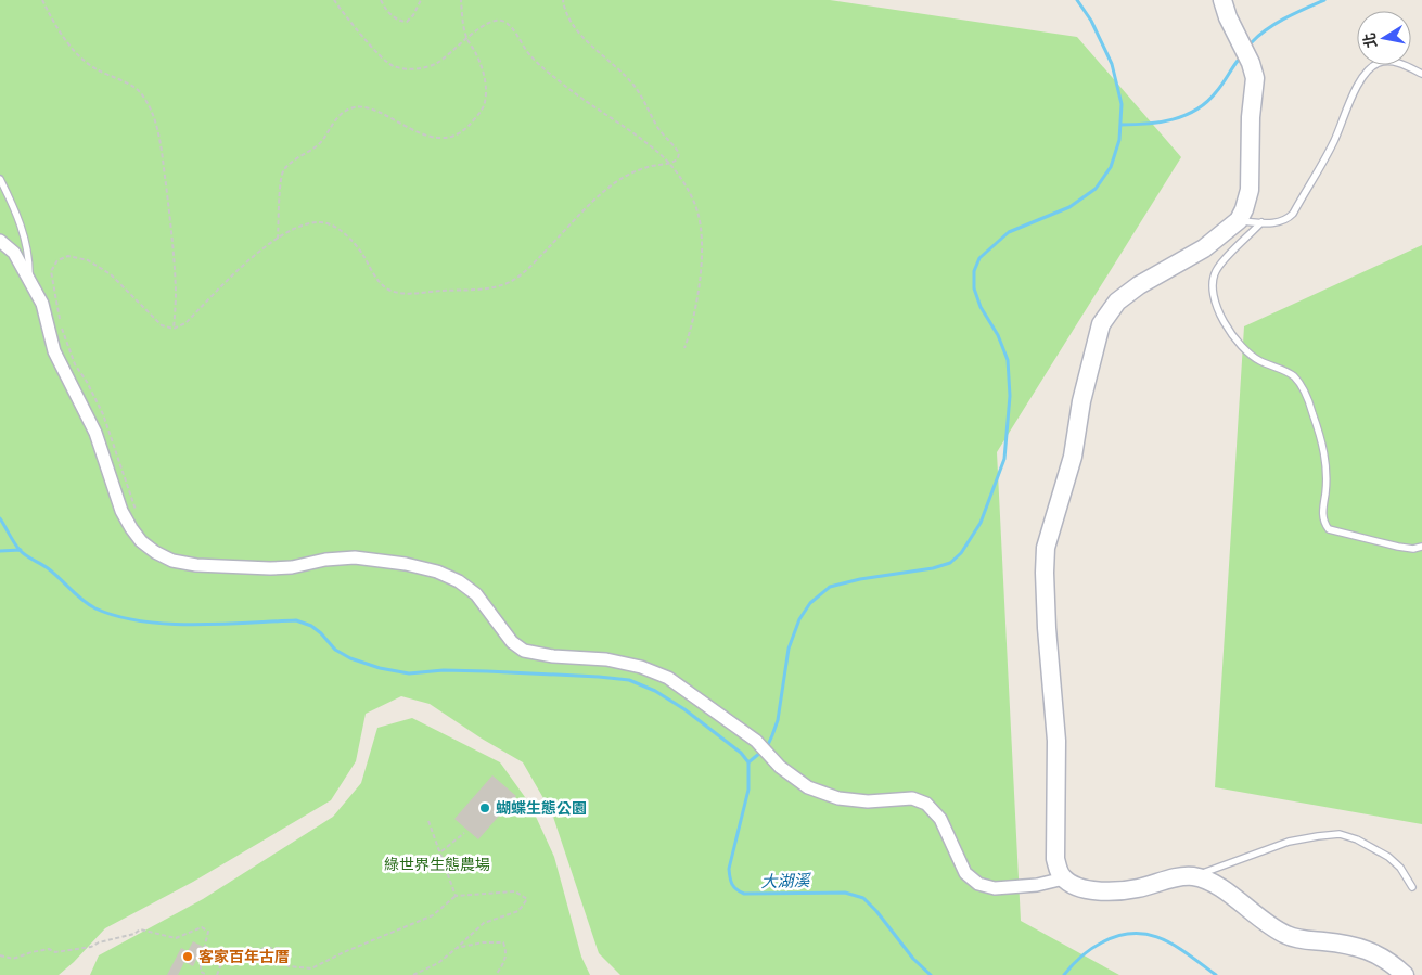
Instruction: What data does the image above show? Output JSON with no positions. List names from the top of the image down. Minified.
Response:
{"water":["大湖溪"],"parks":["綠世界生態農場"],"places":["蝴蝶生態公園","客家百年古厝"],"north":"left"}
